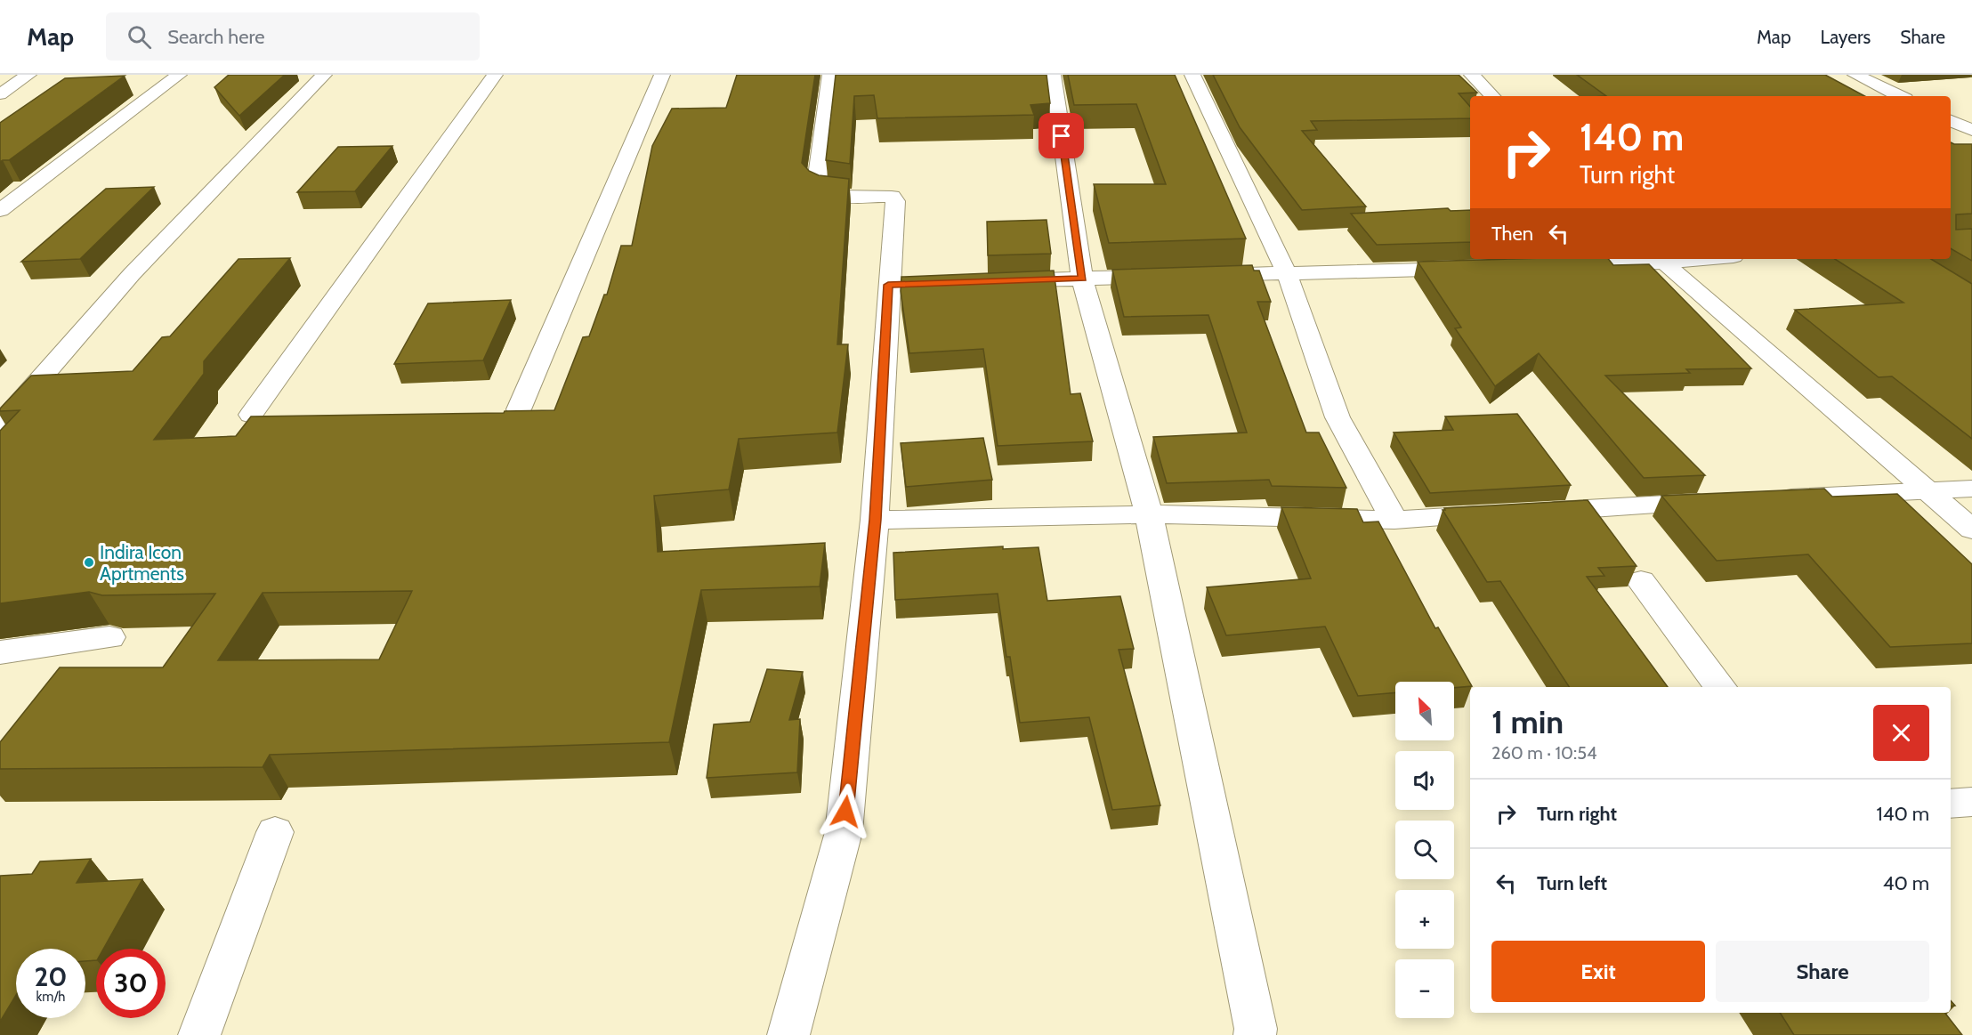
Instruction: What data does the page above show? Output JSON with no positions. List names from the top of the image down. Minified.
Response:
{"places":["Indira Icon Aprtments"],"north":"top left","page":{"header":"Map","search":"Search here","nav":["Map","Layers","Share"],"turn":["140 m","Turn right"],"then":"Then","map_buttons":["+","−"],"heading":["1 min","260 m · 10:54"],"list":[{"name":"Turn right","value":"140 m"},{"name":"Turn left","value":"40 m"}],"buttons":["Exit","Share"],"speed":"20 km/h","limit":"30"}}
